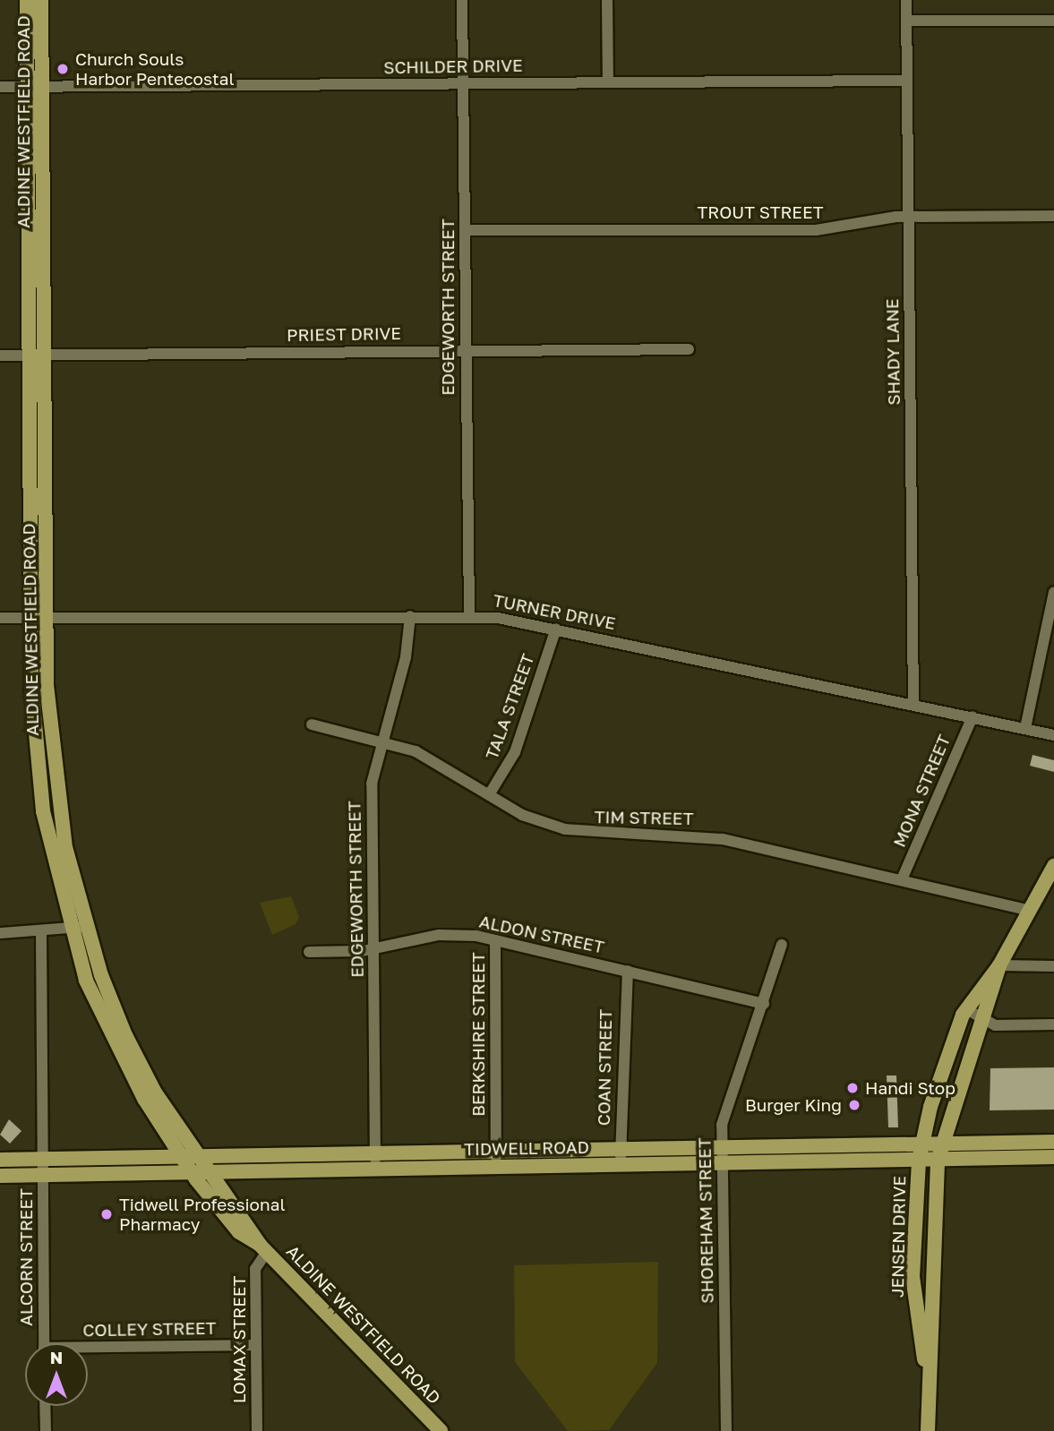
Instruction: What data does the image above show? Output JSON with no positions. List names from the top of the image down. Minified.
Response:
{"streets":{"main road":["ALDINE WESTFIELD ROAD","TIDWELL ROAD","JENSEN DRIVE"],"street":["SCHILDER DRIVE","TROUT STREET","EDGEWORTH STREET","PRIEST DRIVE","SHADY LANE","TURNER DRIVE","TALA STREET","MONA STREET","TIM STREET","ALDON STREET","BERKSHIRE STREET","COAN STREET","SHOREHAM STREET","ALCORN STREET","COLLEY STREET","LOMAX STREET"]},"crossings":[["SCHILDER DRIVE","ALDINE WESTFIELD ROAD"],["SCHILDER DRIVE","EDGEWORTH STREET"],["SCHILDER DRIVE","SHADY LANE"],["ALDINE WESTFIELD ROAD","PRIEST DRIVE"],["ALDINE WESTFIELD ROAD","TURNER DRIVE"],["ALDINE WESTFIELD ROAD","TIDWELL ROAD"],["ALDINE WESTFIELD ROAD","LOMAX STREET"],["TROUT STREET","EDGEWORTH STREET"],["TROUT STREET","SHADY LANE"],["EDGEWORTH STREET","PRIEST DRIVE"],["EDGEWORTH STREET","TURNER DRIVE"],["EDGEWORTH STREET","TIM STREET"],["EDGEWORTH STREET","ALDON STREET"],["EDGEWORTH STREET","TIDWELL ROAD"],["SHADY LANE","TURNER DRIVE"],["TURNER DRIVE","TALA STREET"],["TURNER DRIVE","MONA STREET"],["TALA STREET","TIM STREET"],["MONA STREET","TIM STREET"],["TIM STREET","JENSEN DRIVE"],["ALDON STREET","BERKSHIRE STREET"],["ALDON STREET","COAN STREET"],["ALDON STREET","SHOREHAM STREET"],["BERKSHIRE STREET","TIDWELL ROAD"],["COAN STREET","TIDWELL ROAD"],["TIDWELL ROAD","SHOREHAM STREET"],["TIDWELL ROAD","JENSEN DRIVE"],["TIDWELL ROAD","ALCORN STREET"],["COLLEY STREET","LOMAX STREET"]],"places":["Church Souls Harbor Pentecostal","Handi Stop","Burger King","Tidwell Professional Pharmacy"],"north":"top"}
